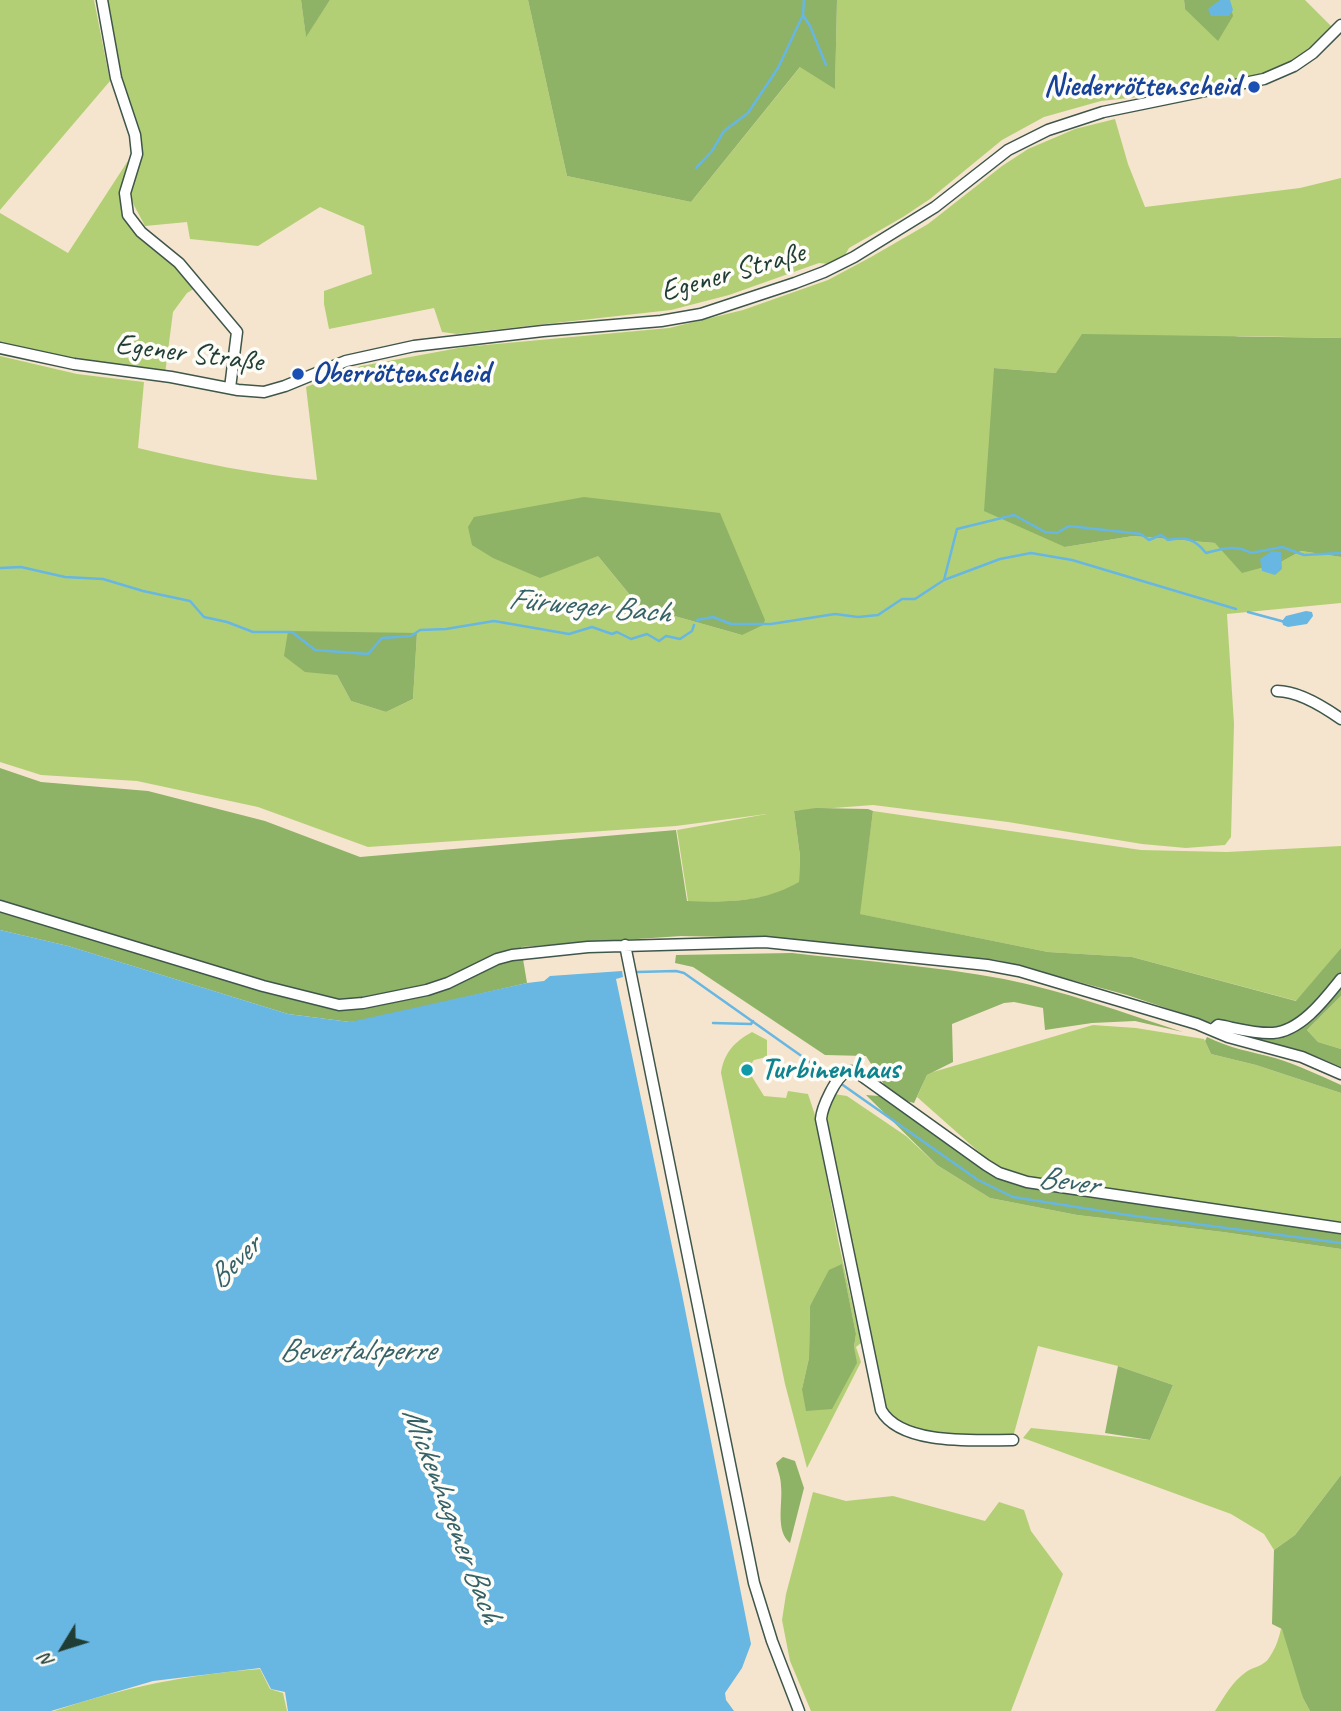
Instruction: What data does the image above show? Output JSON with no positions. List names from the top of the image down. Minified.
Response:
{"streets":{"street":["Egener Straße"]},"water":["Fürweger Bach","Bever","Bevertalsperre","Mickenhagener Bach"],"places":["Niederröttenscheid","Oberröttenscheid","Turbinenhaus"],"north":"bottom left"}
